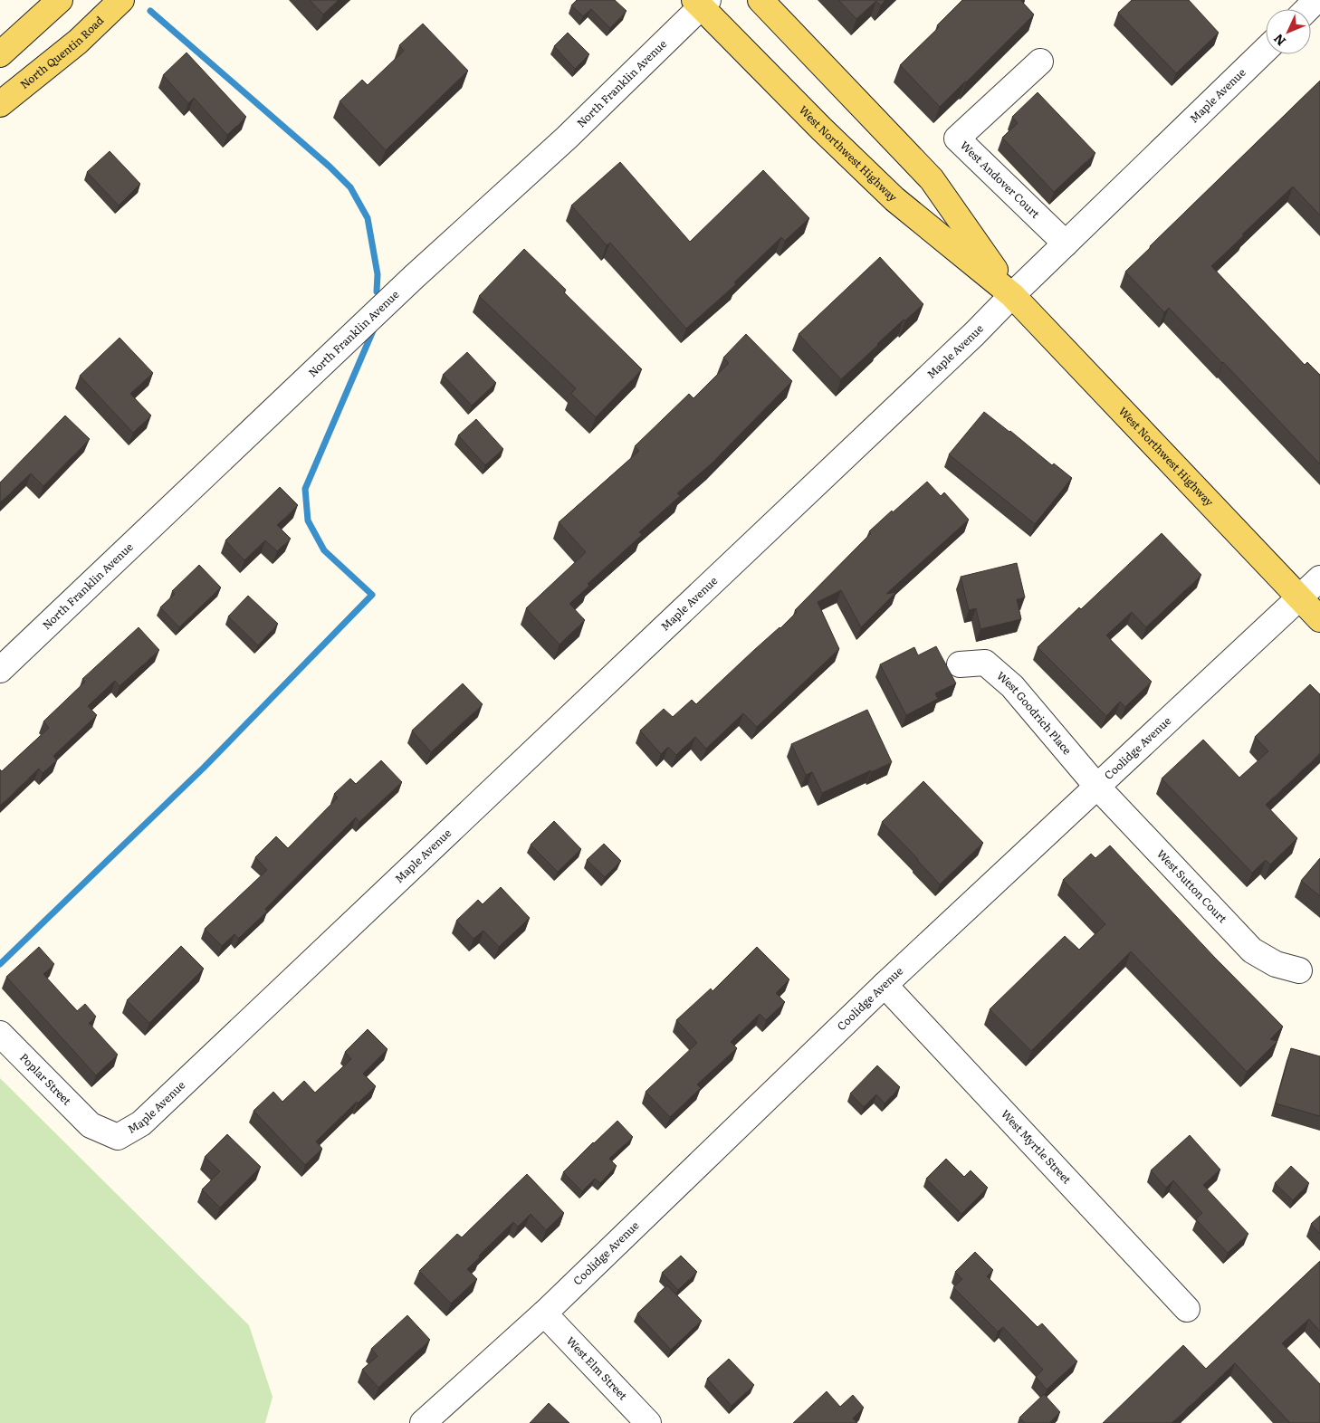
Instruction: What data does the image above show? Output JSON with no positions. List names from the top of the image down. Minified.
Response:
{"streets":{"main road":["North Quentin Road","West Northwest Highway"],"street":["North Franklin Avenue","Maple Avenue","West Andover Court","West Goodrich Place","Coolidge Avenue","West Sutton Court","Poplar Street","West Myrtle Street","West Elm Street"]},"crossings":[["North Franklin Avenue","West Northwest Highway"],["Maple Avenue","West Northwest Highway"],["Maple Avenue","West Andover Court"],["Maple Avenue","Poplar Street"],["West Northwest Highway","Coolidge Avenue"],["West Goodrich Place","Coolidge Avenue"],["West Goodrich Place","West Sutton Court"],["Coolidge Avenue","West Sutton Court"],["Coolidge Avenue","West Myrtle Street"],["Coolidge Avenue","West Elm Street"]],"north":"bottom left"}
